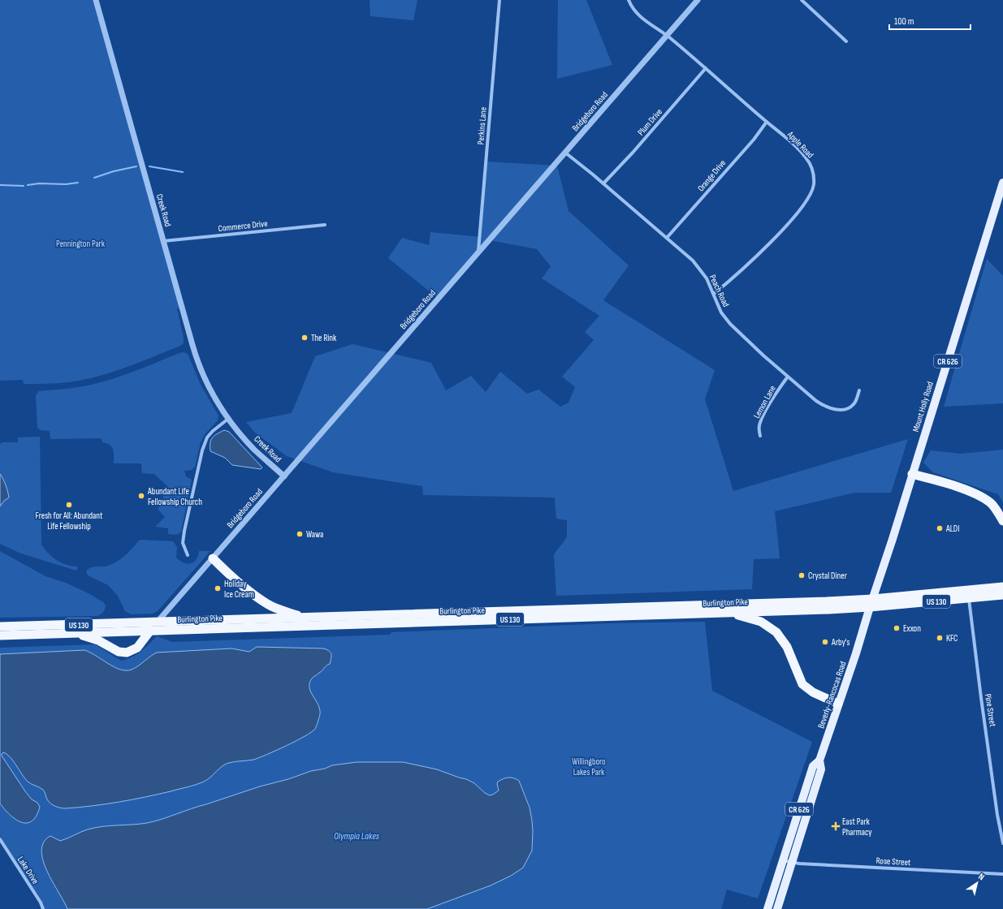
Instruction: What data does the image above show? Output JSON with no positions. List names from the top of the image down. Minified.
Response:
{"streets":{"highway":["US 130","Burlington Pike"],"main road":["CR 626","Mount Holly Road","Beverly-Rancocas Road"],"street":["Bridgeboro Road","Plum Drive","Perkins Lane","Apple Road","Orange Drive","Creek Road","Commerce Drive","Peach Road","Lemon Lane","Pine Street","Rose Street","Lake Drive"]},"crossings":[["Bridgeboro Road","Perkins Lane"],["Bridgeboro Road","Apple Road"],["Bridgeboro Road","Creek Road"],["Bridgeboro Road","Peach Road"],["Bridgeboro Road","Burlington Pike"],["Plum Drive","Apple Road"],["Plum Drive","Peach Road"],["Apple Road","Orange Drive"],["Apple Road","Peach Road"],["Orange Drive","Peach Road"],["Creek Road","Commerce Drive"],["Peach Road","Lemon Lane"],["Mount Holly Road","Burlington Pike"],["Mount Holly Road","Beverly-Rancocas Road"],["Burlington Pike","Beverly-Rancocas Road"],["Burlington Pike","Pine Street"],["Beverly-Rancocas Road","Rose Street"]],"water":["Olympia Lakes"],"parks":["Pennington Park","Willingboro Lakes Park"],"places":{"other":["The Rink","Abundant Life Fellowship Church","Fresh for All: Abundant Life Fellowship","ALDI","Wawa","Crystal Diner","Holiday Ice Cream","Exxon","KFC","Arby's"],"health":["East Park Pharmacy"]},"scale_bar":"100 m","north":"top right"}
